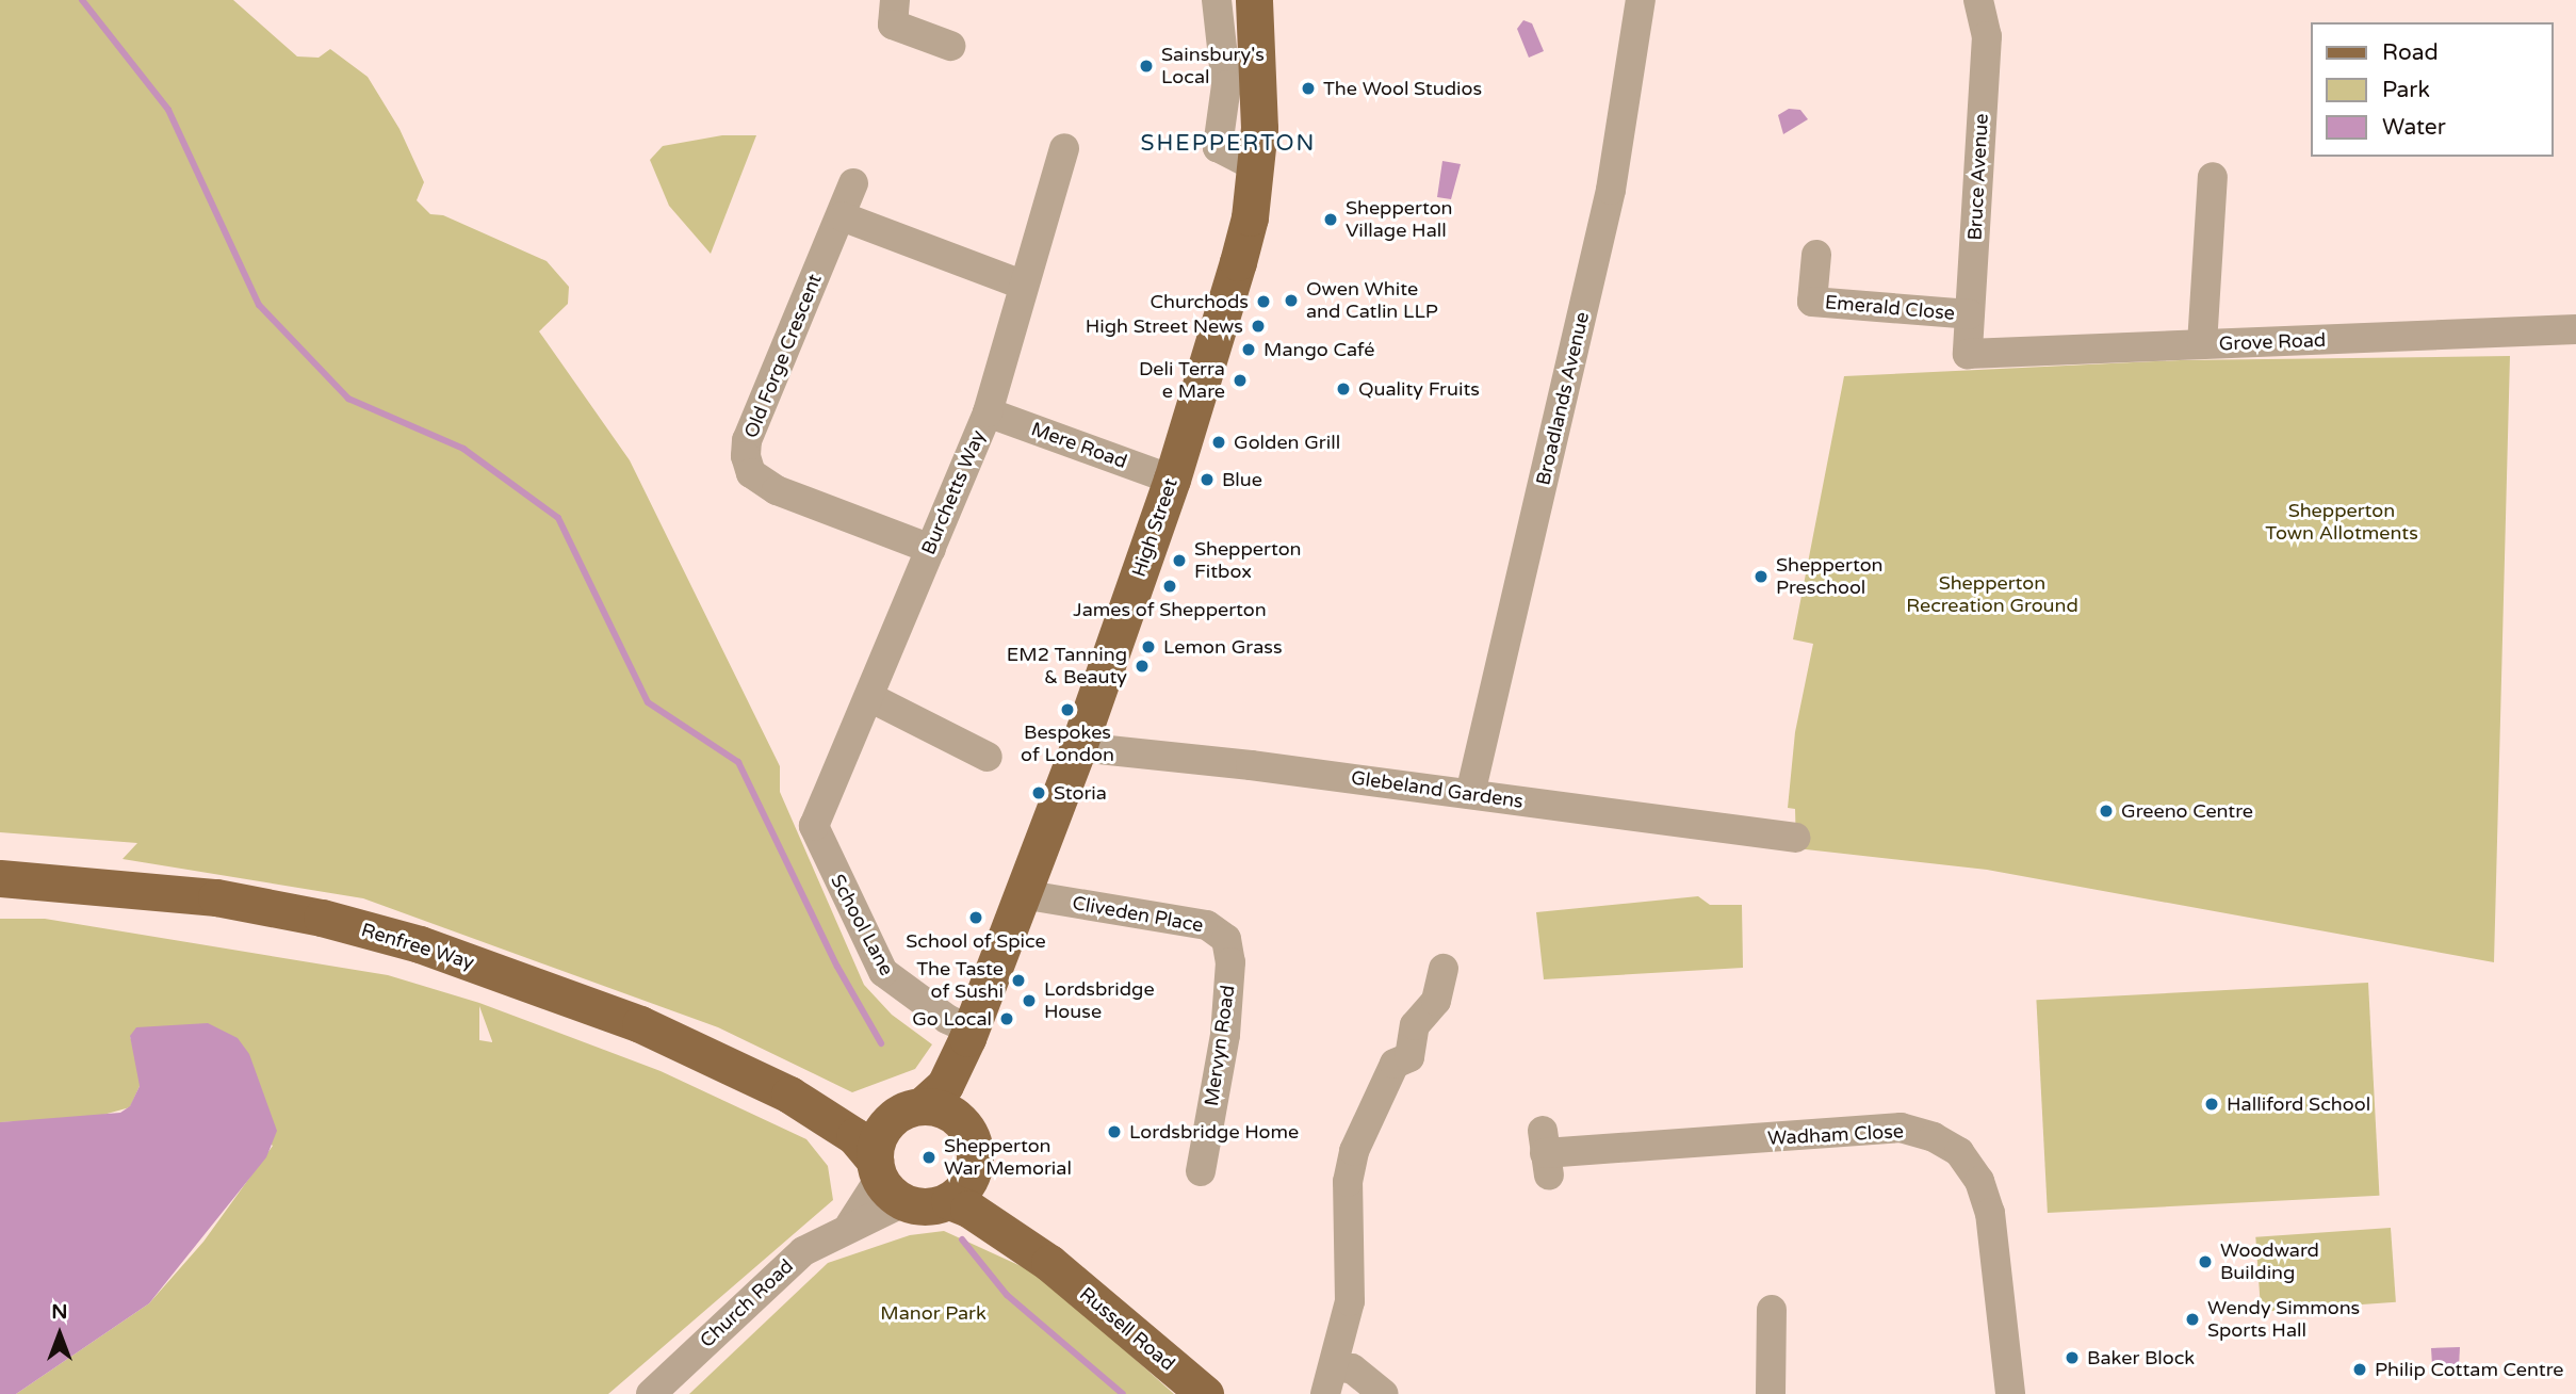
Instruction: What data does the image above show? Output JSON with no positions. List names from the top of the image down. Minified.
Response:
{"streets":{"main road":["High Street","Renfree Way","Russell Road"],"street":["Bruce Avenue","Emerald Close","Grove Road","Old Forge Crescent","Broadlands Avenue","Mere Road","Burchetts Way","Glebeland Gardens","Cliveden Place","School Lane","Mervyn Road","Wadham Close","Church Road"]},"crossings":[["Bruce Avenue","Emerald Close"],["Bruce Avenue","Grove Road"],["Old Forge Crescent","Burchetts Way"],["Broadlands Avenue","Glebeland Gardens"],["Mere Road","Burchetts Way"],["Mere Road","High Street"],["Burchetts Way","School Lane"],["High Street","Glebeland Gardens"],["High Street","Cliveden Place"],["High Street","School Lane"],["High Street","Renfree Way"],["High Street","Church Road"],["High Street","Russell Road"],["Cliveden Place","Mervyn Road"],["Renfree Way","Church Road"],["Renfree Way","Russell Road"],["Church Road","Russell Road"]],"districts":["SHEPPERTON"],"parks":["Shepperton Town Allotments","Shepperton Recreation Ground","Manor Park"],"places":["Sainsbury's Local","The Wool Studios","Shepperton Village Hall","Owen White and Catlin LLP","Churchods","High Street News","Mango Café","Deli Terra e Mare","Quality Fruits","Golden Grill","Blue","Shepperton Fitbox","Shepperton Preschool","James of Shepperton","Lemon Grass","EM2 Tanning & Beauty","Bespokes of London","Storia","Greeno Centre","School of Spice","The Taste of Sushi","Lordsbridge House","Go Local","Halliford School","Lordsbridge Home","Shepperton War Memorial","Woodward Building","Wendy Simmons Sports Hall","Baker Block","Philip Cottam Centre"],"legend":["Road","Park","Water"],"north":"top"}
